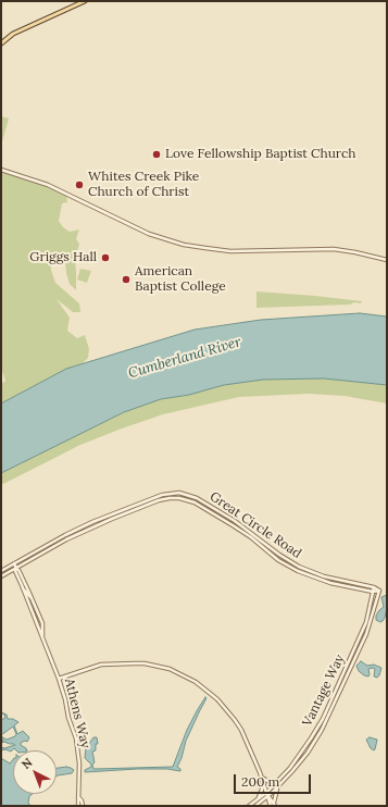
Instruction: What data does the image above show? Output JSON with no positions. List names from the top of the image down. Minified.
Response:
{"streets":{"street":["Great Circle Road","Vantage Way","Athens Way"]},"crossings":[["Great Circle Road","Vantage Way"],["Great Circle Road","Athens Way"]],"water":["Cumberland River"],"places":["Love Fellowship Baptist Church","Whites Creek Pike Church of Christ","Griggs Hall","American Baptist College"],"scale_bar":"200 m","north":"top left"}
